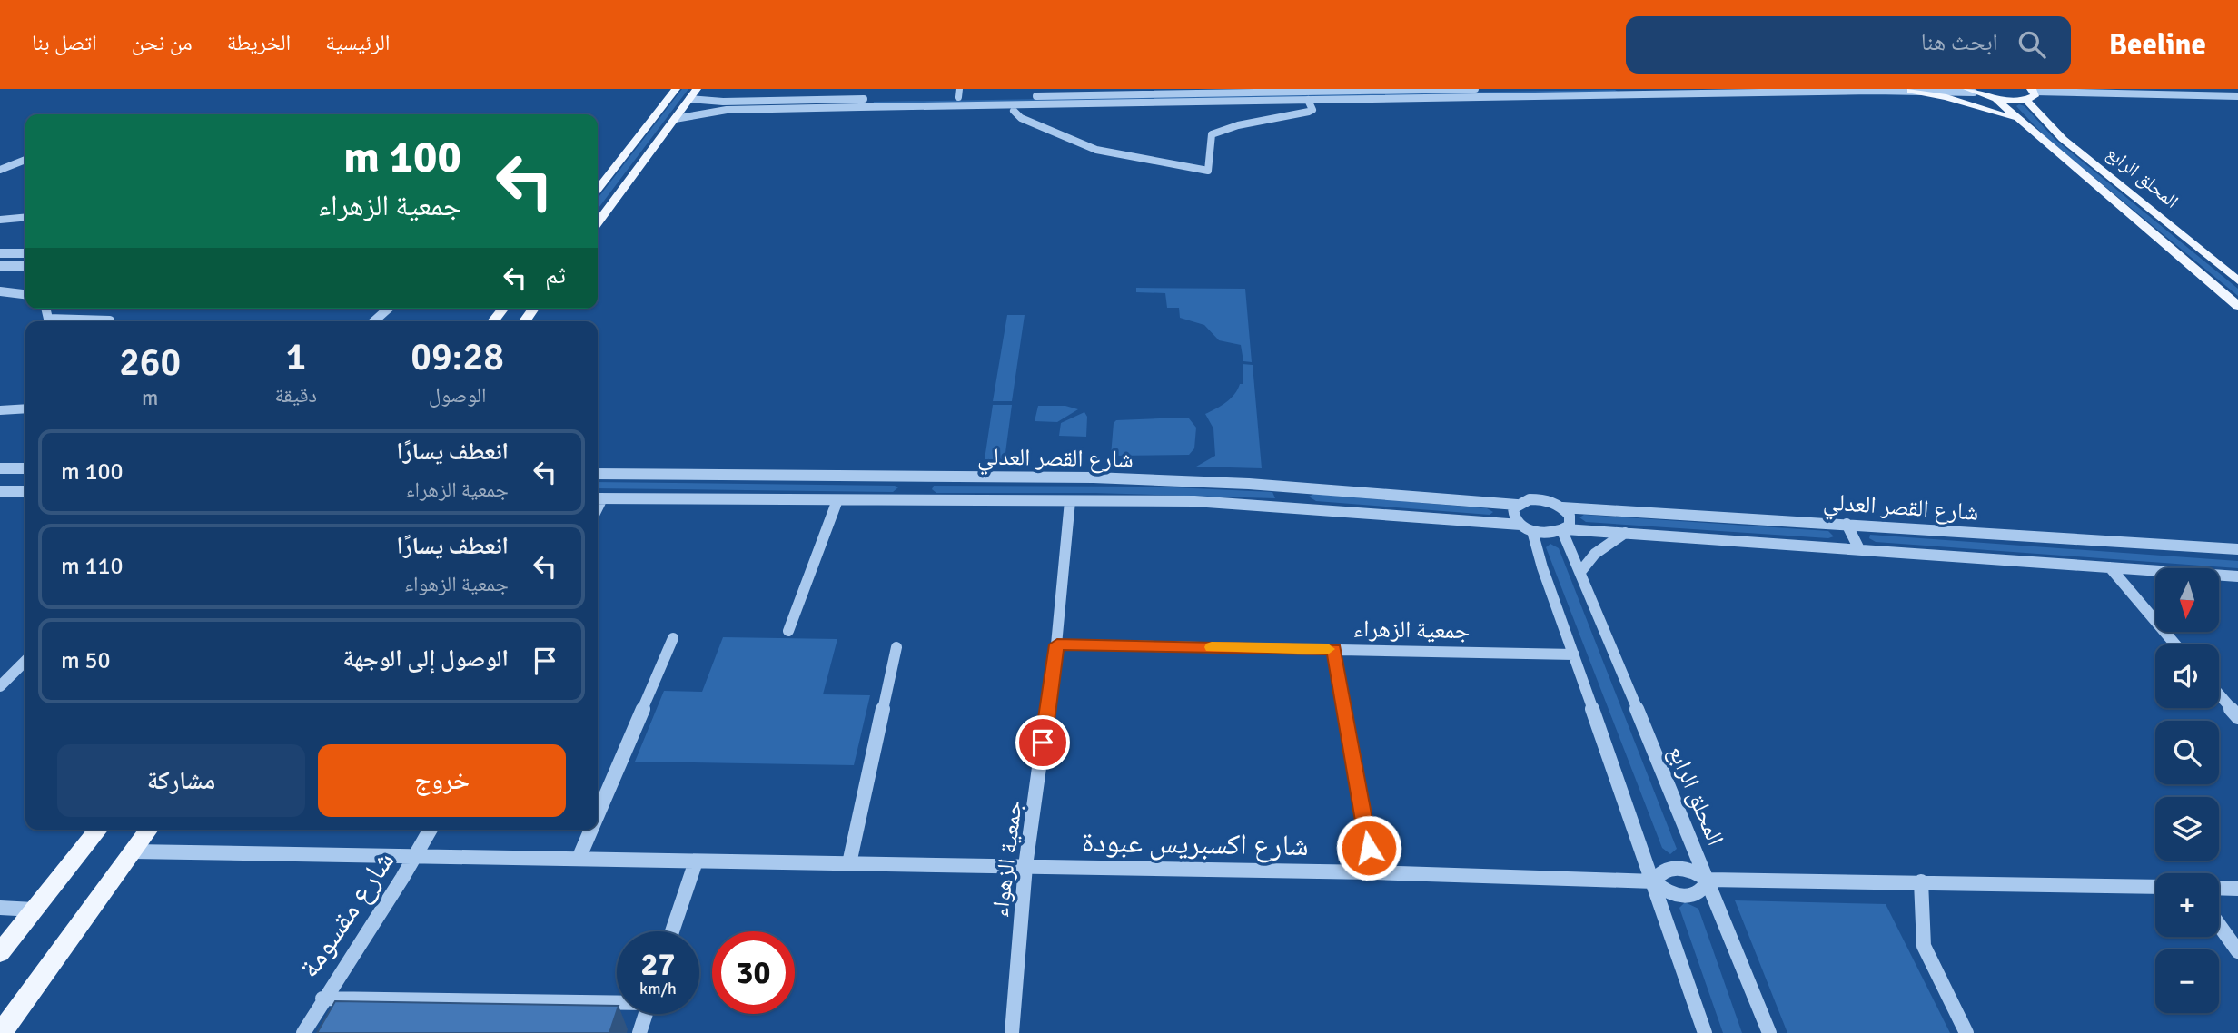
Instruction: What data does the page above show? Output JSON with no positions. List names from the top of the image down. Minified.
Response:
{"streets":{"main road":["المحلق الرابع"],"street":["شارع القصر العدلي","جمعية الزهراء","شارع اكسبريس عبودة","جمعية الزهواء","شارع مقسومة"]},"crossings":[["المحلق الرابع","شارع القصر العدلي"],["شارع القصر العدلي","جمعية الزهواء"],["جمعية الزهراء","جمعية الزهواء"],["شارع اكسبريس عبودة","جمعية الزهواء"],["شارع اكسبريس عبودة","شارع مقسومة"]],"north":"bottom","page":{"header":"Beeline","search":"ابحث هنا","nav":["الرئيسية","الخريطة","من نحن","اتصل بنا"],"turn":["100 m","جمعية الزهراء"],"then":"ثم","eta":["09:28","الوصول","1","دقيقة","260","m"],"list":[{"name":"انعطف يسارًا","note":"جمعية الزهراء","value":"100 m"},{"name":"انعطف يسارًا","note":"جمعية الزهواء","value":"110 m"},{"name":"الوصول إلى الوجهة","value":"50 m"}],"map_buttons":["+","−"],"buttons":["خروج","مشاركة"],"speed":"27 km/h","limit":"30"}}
